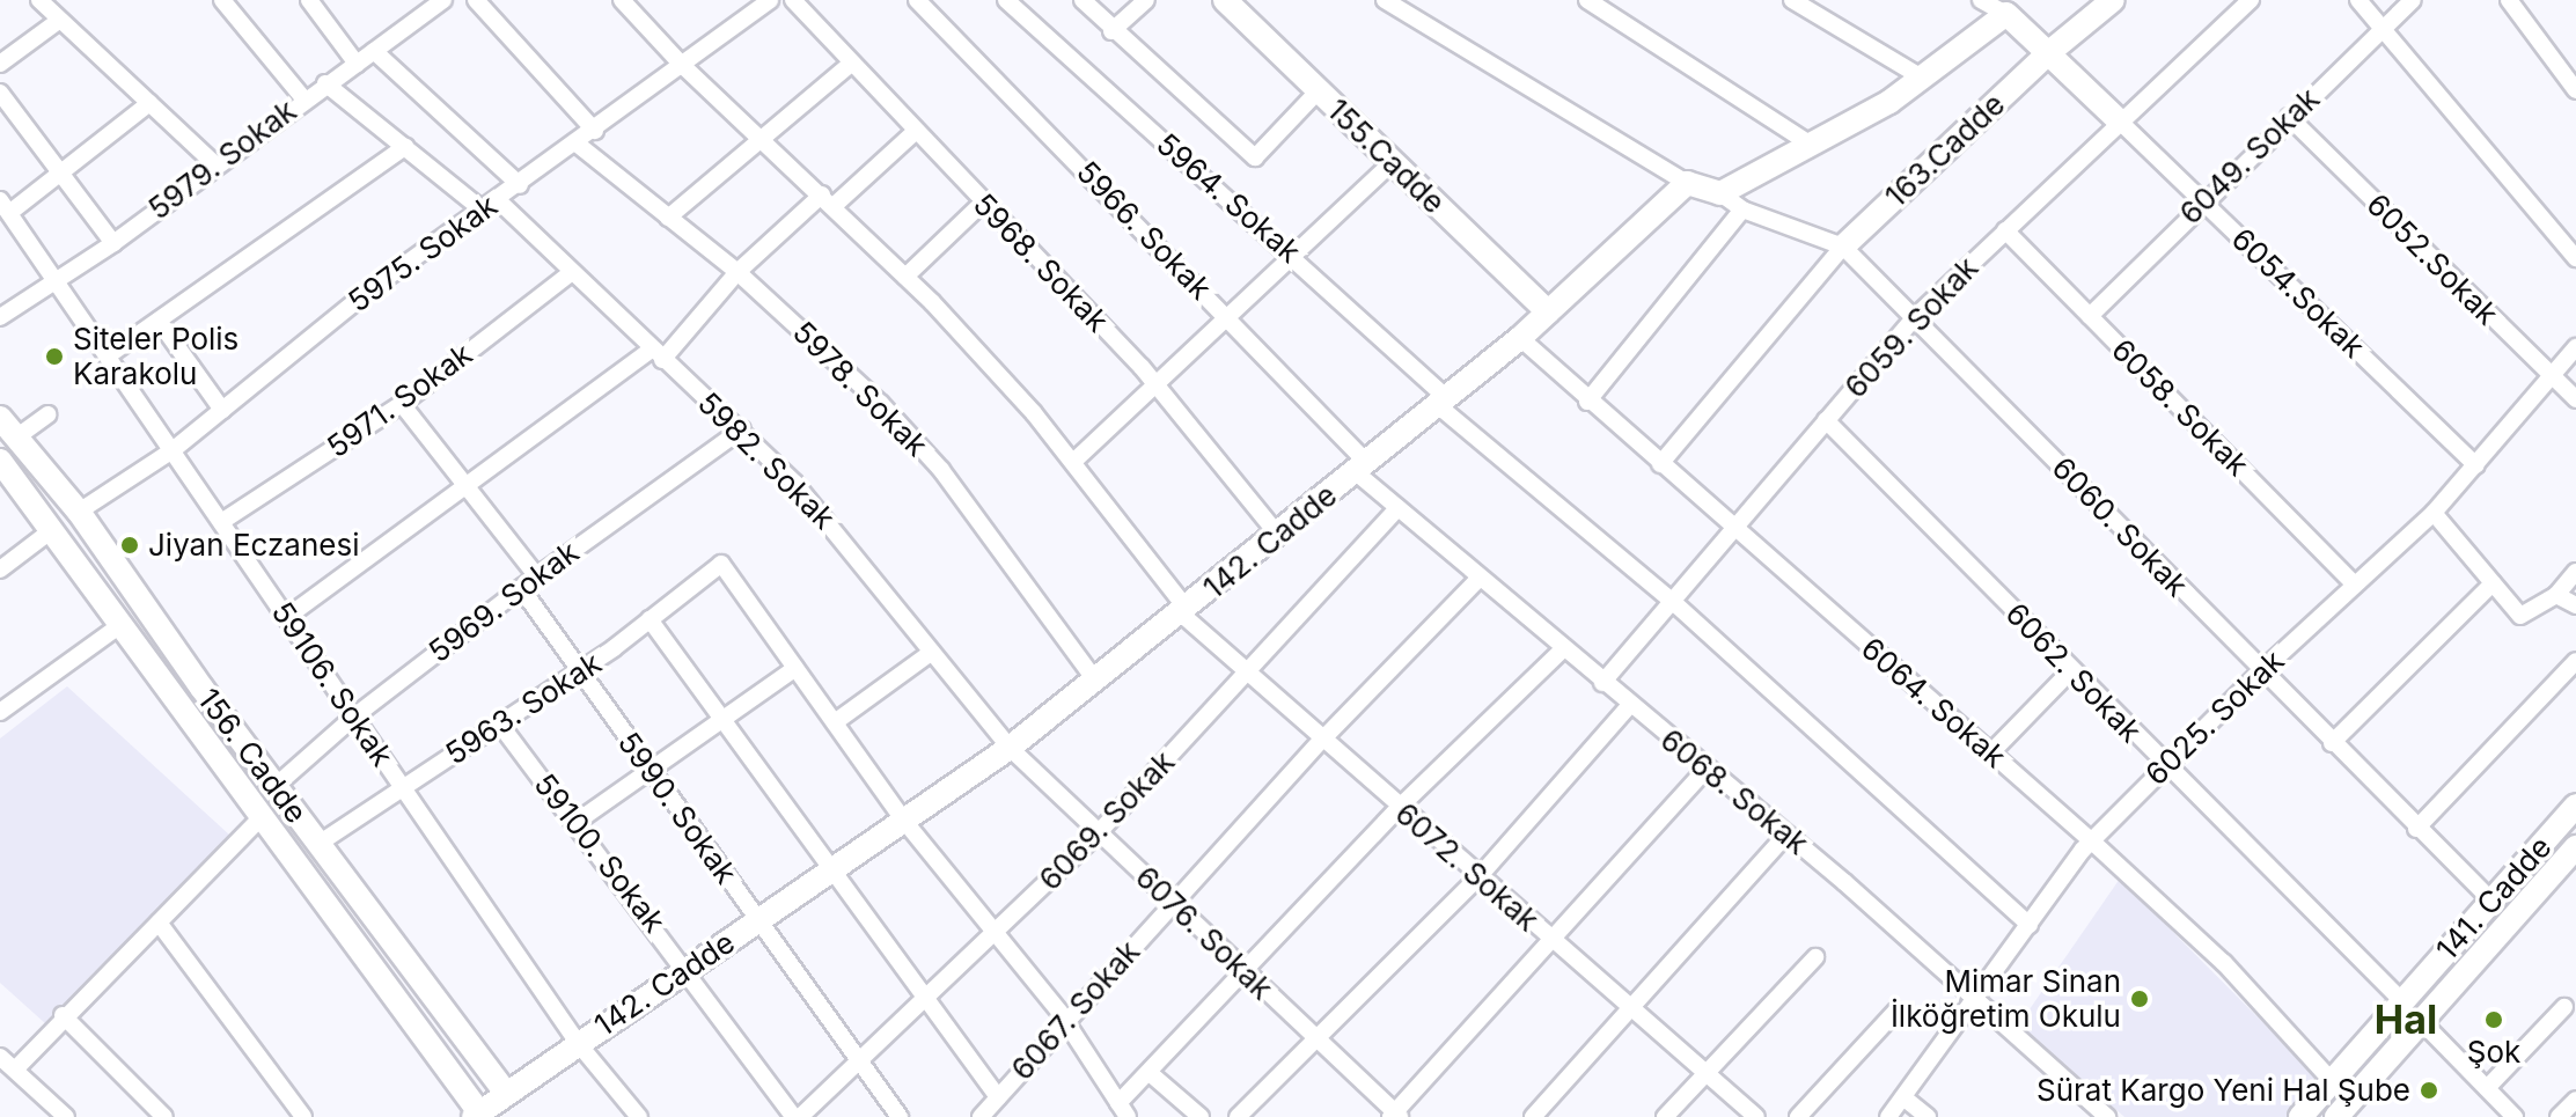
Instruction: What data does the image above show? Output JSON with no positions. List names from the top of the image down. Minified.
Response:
{"streets":{"street":["163.Cadde","155.Cadde","6049. Sokak","5979. Sokak","5964. Sokak","5966. Sokak","5975. Sokak","6052.Sokak","5968. Sokak","6054.Sokak","6059. Sokak","5978. Sokak","5971. Sokak","6058. Sokak","5982. Sokak","6060. Sokak","142. Cadde","5969. Sokak","6062. Sokak","59106. Sokak","6064. Sokak","5963. Sokak","6025. Sokak","156. Cadde","6068. Sokak","5990. Sokak","6069. Sokak","59100. Sokak","6072. Sokak","141. Cadde","6076. Sokak","6067. Sokak"]},"crossings":[["163.Cadde","6060. Sokak"],["155.Cadde","142. Cadde"],["6049. Sokak","6052.Sokak"],["6049. Sokak","6054.Sokak"],["6049. Sokak","6058. Sokak"],["5979. Sokak","59106. Sokak"],["5964. Sokak","6059. Sokak"],["5964. Sokak","142. Cadde"],["5964. Sokak","6025. Sokak"],["5966. Sokak","142. Cadde"],["5966. Sokak","6068. Sokak"],["5975. Sokak","5978. Sokak"],["5975. Sokak","5982. Sokak"],["5975. Sokak","59106. Sokak"],["5975. Sokak","156. Cadde"],["5975. Sokak","6072. Sokak"],["6052.Sokak","6025. Sokak"],["5968. Sokak","142. Cadde"],["6054.Sokak","6059. Sokak"],["6054.Sokak","6025. Sokak"],["6059. Sokak","6058. Sokak"],["6059. Sokak","6060. Sokak"],["6059. Sokak","6062. Sokak"],["6059. Sokak","6064. Sokak"],["6059. Sokak","6068. Sokak"],["5978. Sokak","142. Cadde"],["5971. Sokak","5982. Sokak"],["5971. Sokak","59106. Sokak"],["6058. Sokak","6025. Sokak"],["5982. Sokak","142. Cadde"],["5982. Sokak","5969. Sokak"],["5982. Sokak","6076. Sokak"],["6060. Sokak","6025. Sokak"],["6060. Sokak","141. Cadde"],["142. Cadde","59106. Sokak"],["142. Cadde","6064. Sokak"],["142. Cadde","156. Cadde"],["142. Cadde","6068. Sokak"],["142. Cadde","5990. Sokak"],["142. Cadde","59100. Sokak"],["142. Cadde","6072. Sokak"],["142. Cadde","6076. Sokak"],["5969. Sokak","59106. Sokak"],["5969. Sokak","156. Cadde"],["5969. Sokak","5990. Sokak"],["6062. Sokak","6025. Sokak"],["6062. Sokak","141. Cadde"],["59106. Sokak","5963. Sokak"],["6064. Sokak","6025. Sokak"],["6064. Sokak","141. Cadde"],["5963. Sokak","156. Cadde"],["5963. Sokak","5990. Sokak"],["5963. Sokak","59100. Sokak"],["6025. Sokak","6068. Sokak"],["6068. Sokak","6069. Sokak"],["6068. Sokak","6067. Sokak"],["5990. Sokak","6069. Sokak"],["6069. Sokak","59100. Sokak"],["6069. Sokak","6072. Sokak"],["6069. Sokak","6076. Sokak"],["6072. Sokak","6067. Sokak"],["6076. Sokak","6067. Sokak"]],"districts":["Hal"],"places":["Siteler Polis Karakolu","Jiyan Eczanesi","Mimar Sinan İlköğretim Okulu","Şok","Sürat Kargo Yeni Hal Şube"]}
